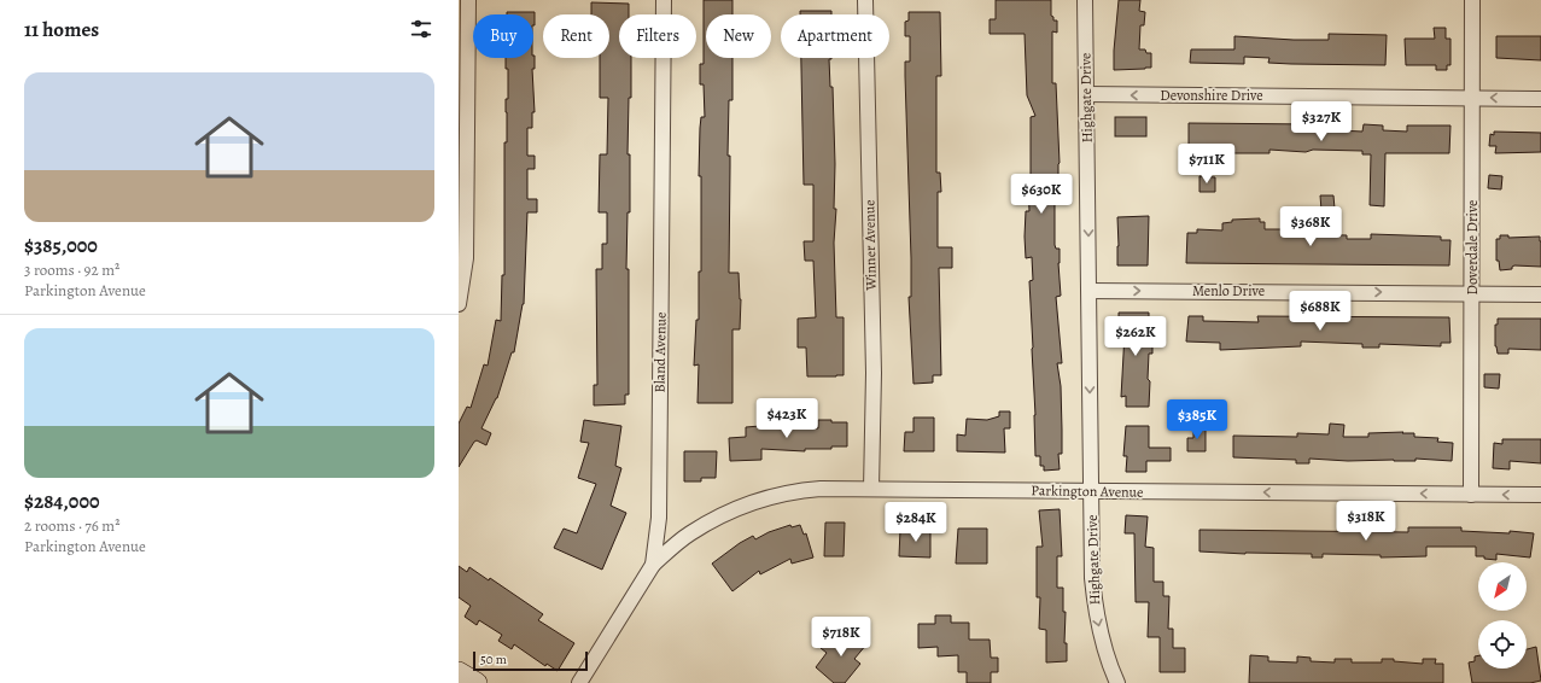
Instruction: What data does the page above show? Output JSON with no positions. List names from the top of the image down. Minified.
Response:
{"streets":{"street":["Devonshire Drive","Highgate Drive","Winner Avenue","Doverdale Drive","Menlo Drive","Bland Avenue","Parkington Avenue"]},"crossings":[["Devonshire Drive","Highgate Drive"],["Devonshire Drive","Doverdale Drive"],["Highgate Drive","Menlo Drive"],["Highgate Drive","Parkington Avenue"],["Winner Avenue","Parkington Avenue"],["Doverdale Drive","Menlo Drive"],["Doverdale Drive","Parkington Avenue"],["Bland Avenue","Parkington Avenue"]],"one_way":["Devonshire Drive","Highgate Drive","Menlo Drive","Parkington Avenue"],"scale_bar":"50 m","north":"bottom left","page":{"heading":"11 homes","chip":["Buy","Rent","Filters","New","Apartment"],"list":[{"name":"$385,000","note":"3 rooms · 92 m² · Parkington Avenue"},{"name":"$284,000","note":"2 rooms · 76 m² · Parkington Avenue"}],"price":["$327K","$711K","$630K","$368K","$688K","$262K","$423K","$385K","$318K","$284K","$718K"],"scale":"50 m"}}
